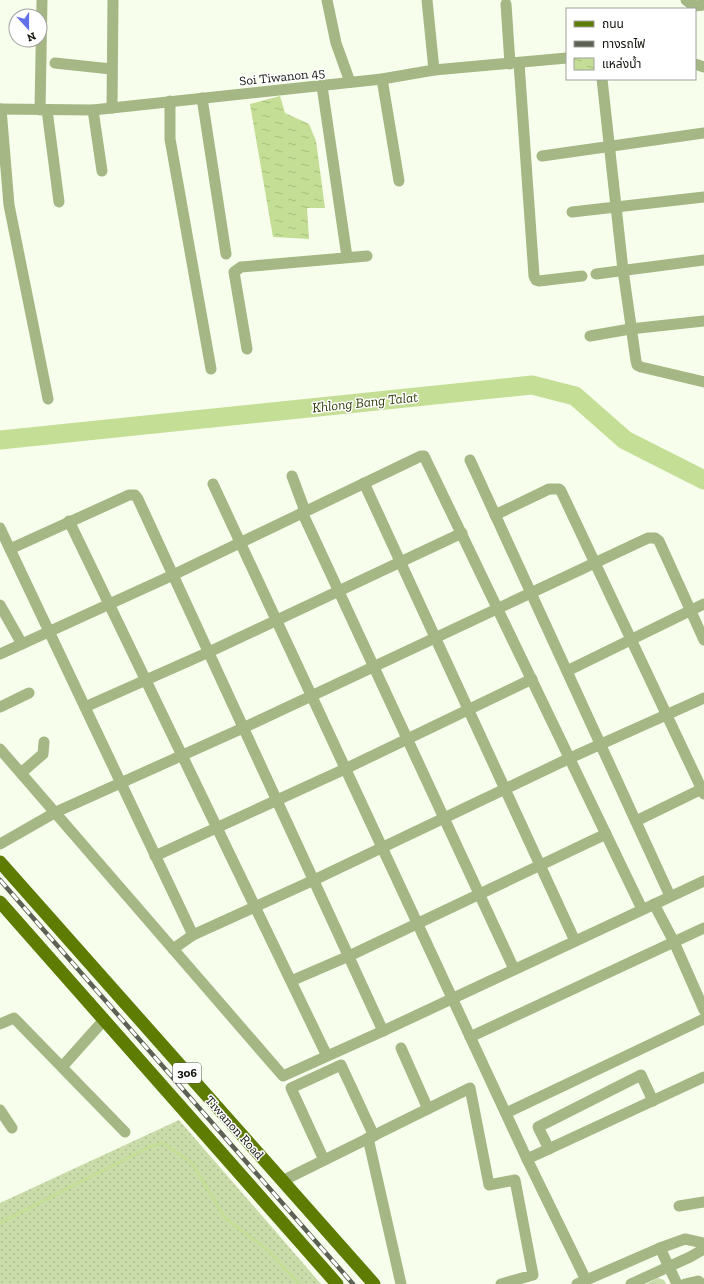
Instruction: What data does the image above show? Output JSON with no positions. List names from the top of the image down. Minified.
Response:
{"streets":{"main road":["306","Tiwanon Road"],"street":["Soi Tiwanon 45"]},"water":["Khlong Bang Talat"],"legend":["ถนน","ทางรถไฟ","แหล่งน้ำ"],"north":"bottom"}
